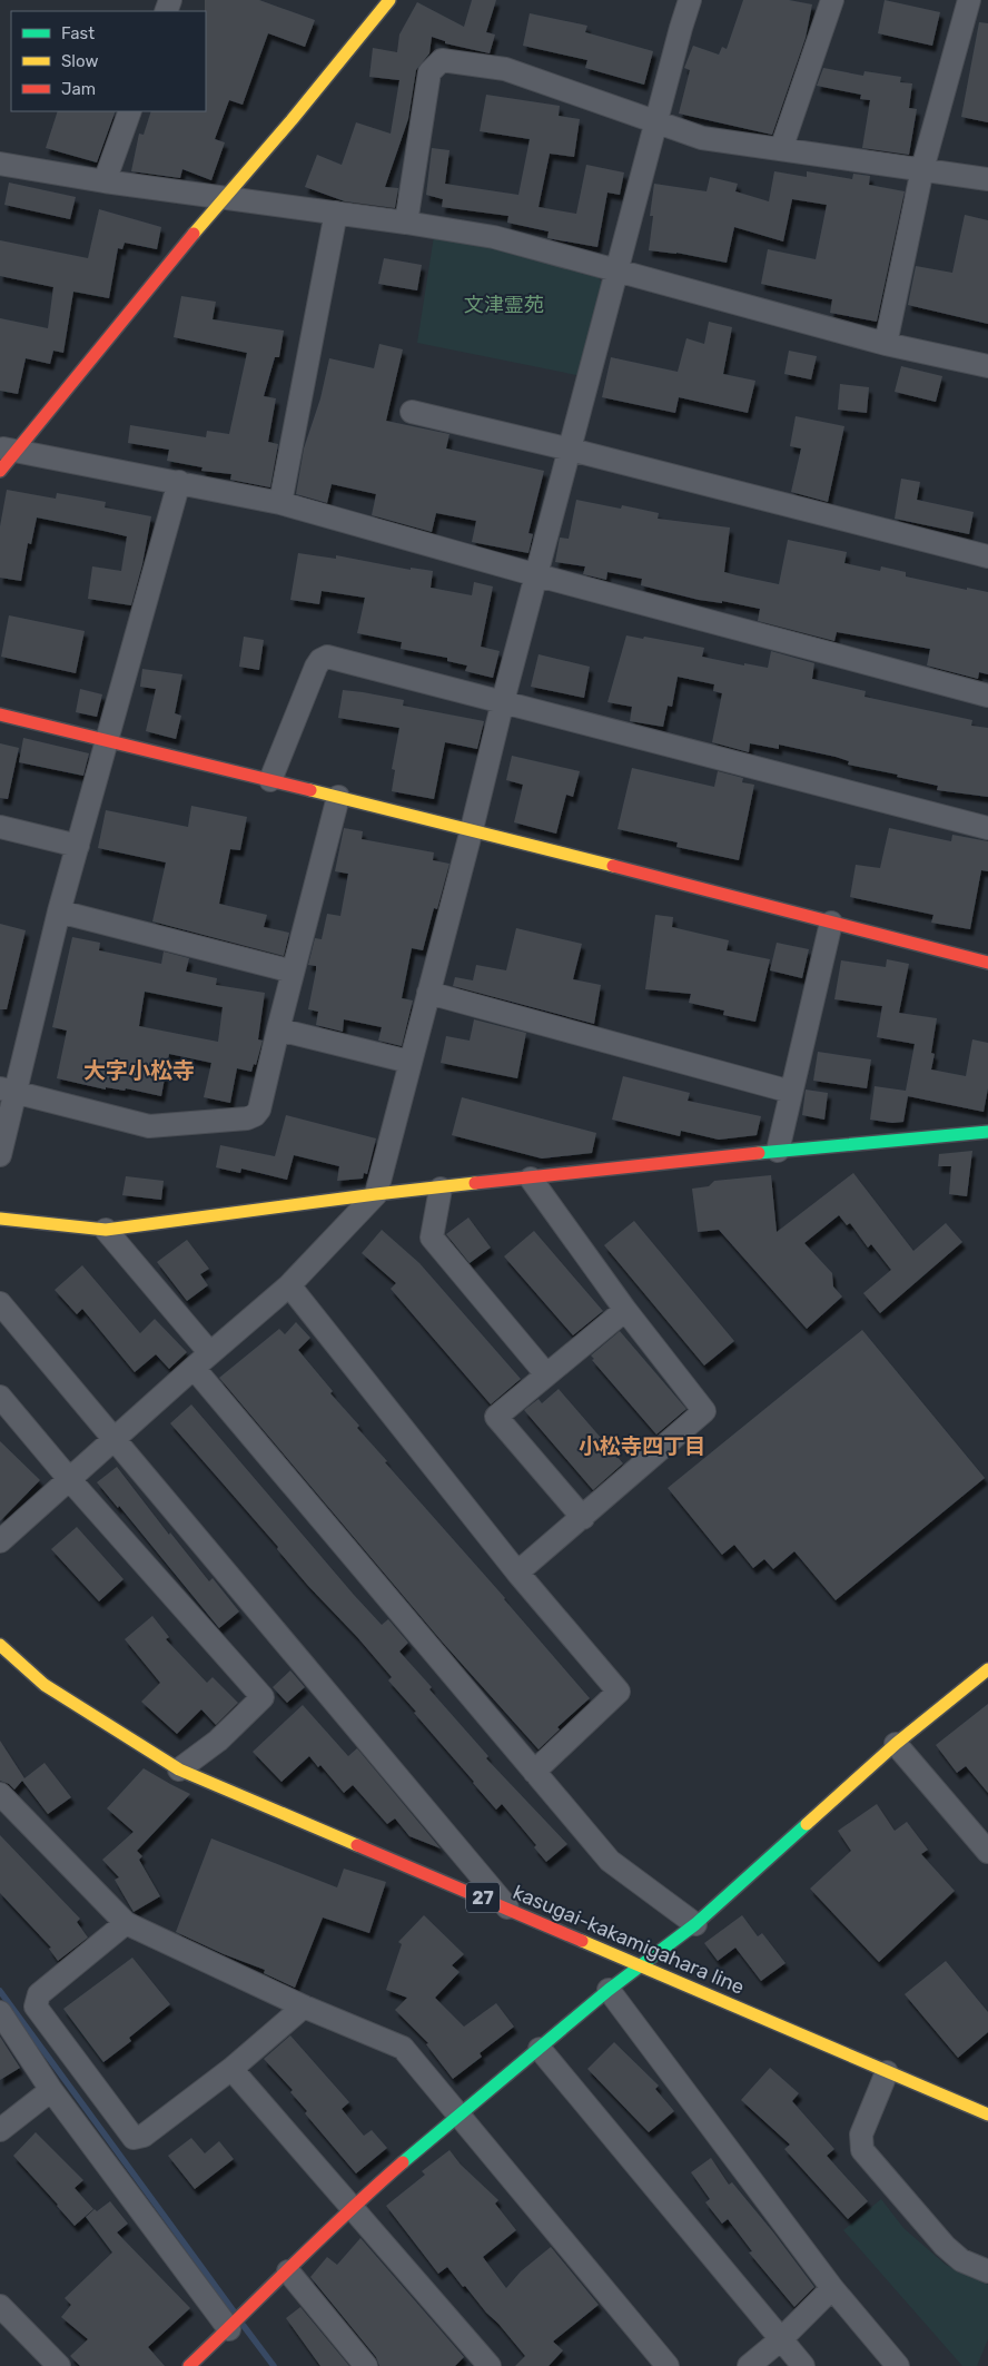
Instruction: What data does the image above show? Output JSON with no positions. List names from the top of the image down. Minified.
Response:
{"streets":{"street":["27","kasugai-kakamigahara line"]},"districts":["大字小松寺","小松寺四丁目"],"parks":["文津霊苑"],"legend":["Fast","Slow","Jam"]}
